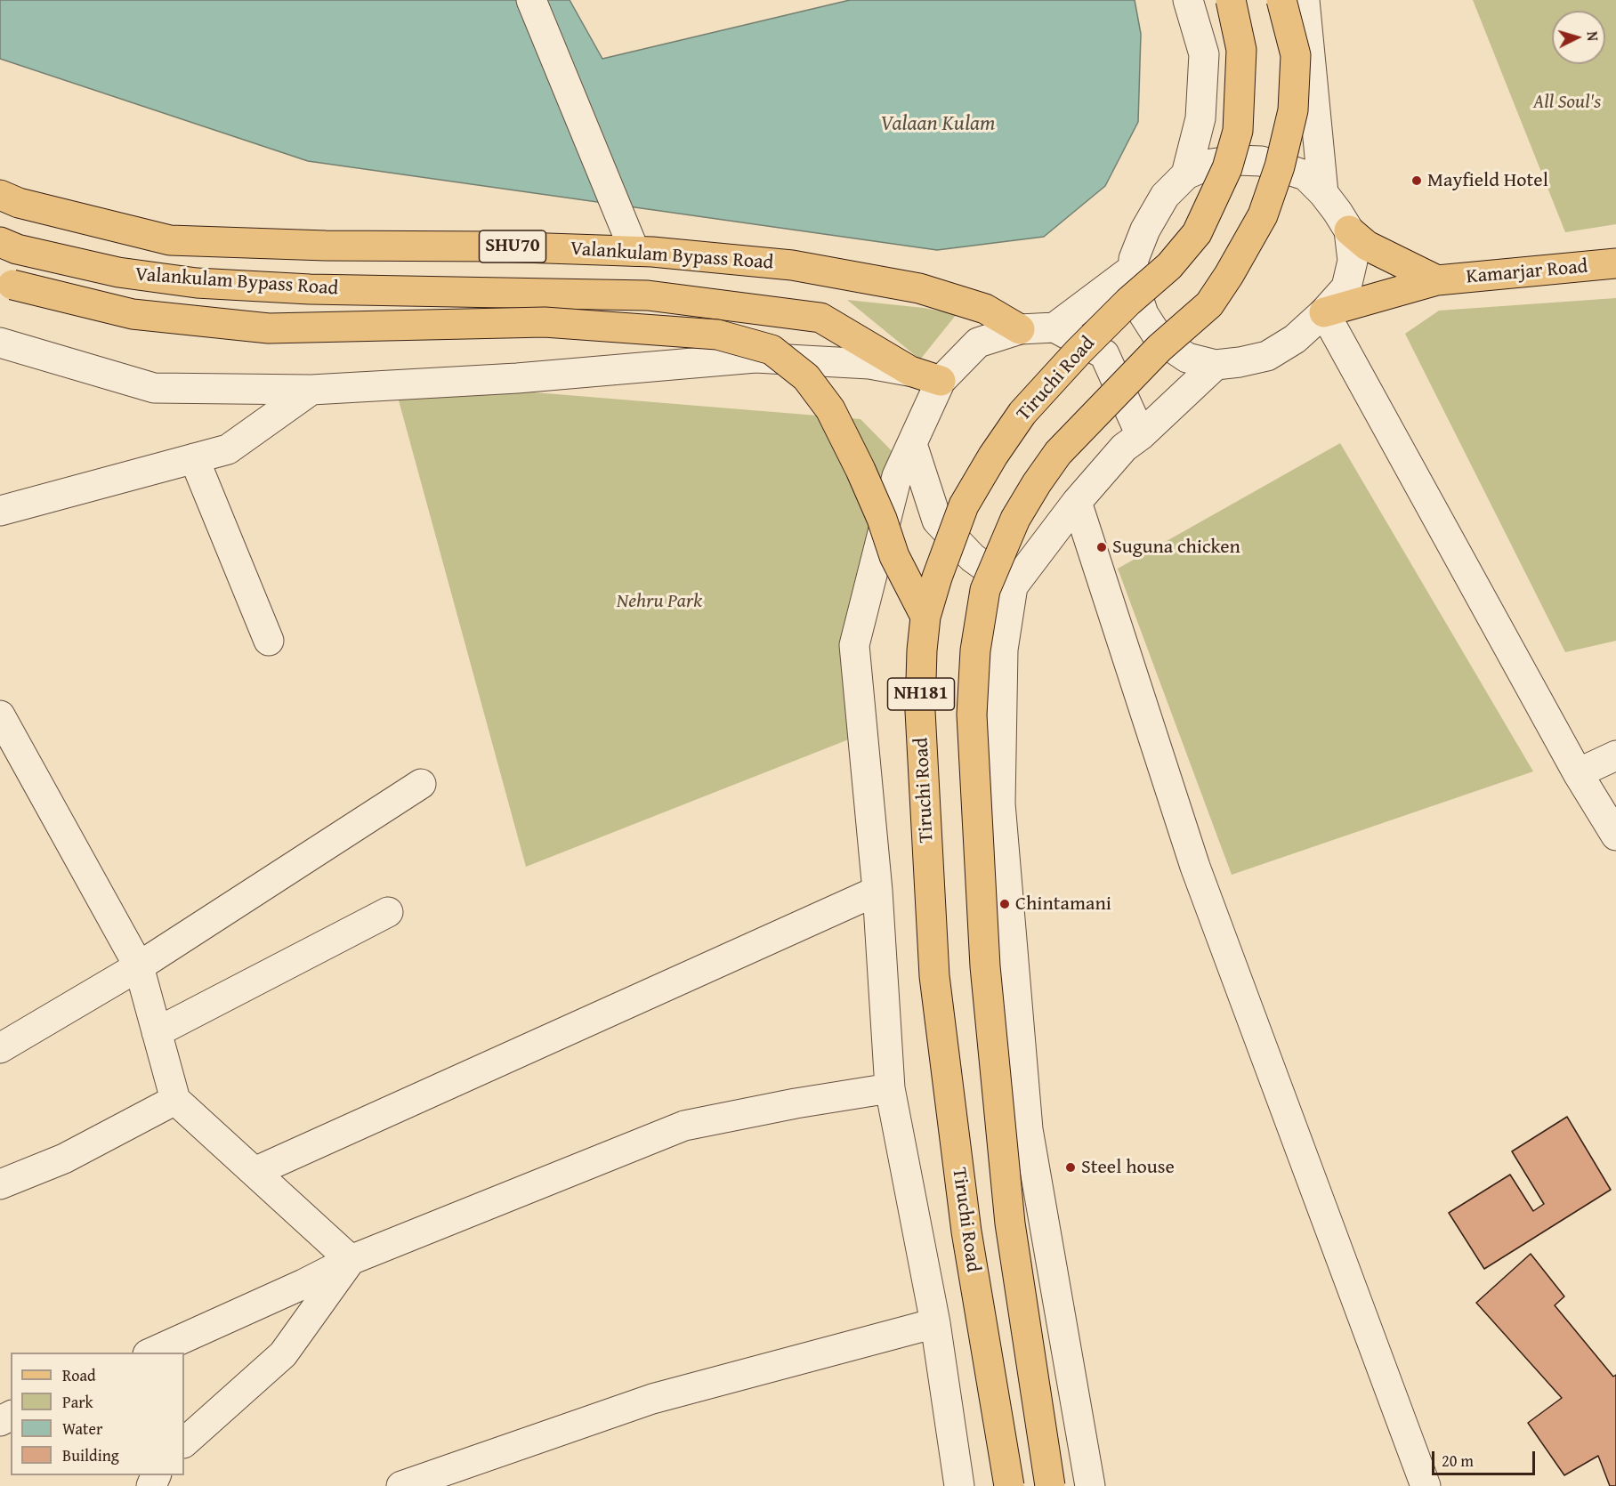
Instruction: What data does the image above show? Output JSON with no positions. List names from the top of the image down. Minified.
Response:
{"streets":{"main road":["SHU70","Valankulam Bypass Road","Kamarjar Road","Tiruchi Road","NH181"]},"water":["Valaan Kulam"],"parks":["All Soul's","Nehru Park"],"places":["Mayfield Hotel","Suguna chicken","Chintamani","Steel house"],"legend":["Road","Park","Water","Building"],"scale_bar":"20 m","north":"right"}
